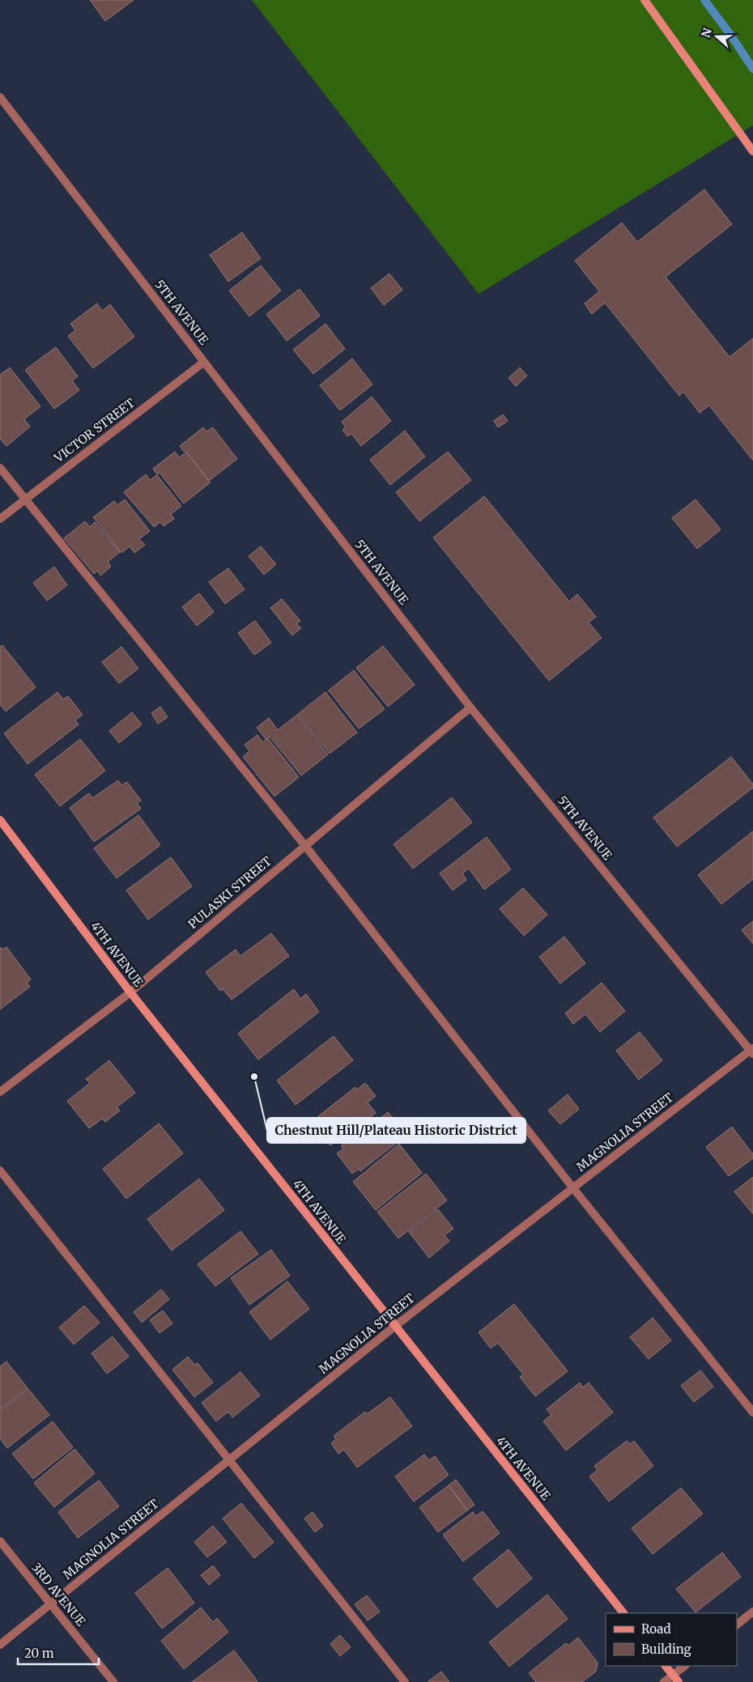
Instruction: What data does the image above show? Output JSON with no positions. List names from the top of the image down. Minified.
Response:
{"streets":{"main road":["4TH AVENUE"],"street":["5TH AVENUE","VICTOR STREET","PULASKI STREET","MAGNOLIA STREET","3RD AVENUE"]},"crossings":[["5TH AVENUE","VICTOR STREET"],["5TH AVENUE","PULASKI STREET"],["5TH AVENUE","MAGNOLIA STREET"],["PULASKI STREET","4TH AVENUE"],["4TH AVENUE","MAGNOLIA STREET"],["MAGNOLIA STREET","3RD AVENUE"]],"places":["Chestnut Hill/Plateau Historic District"],"legend":["Road","Building"],"scale_bar":"20 m","north":"left"}
